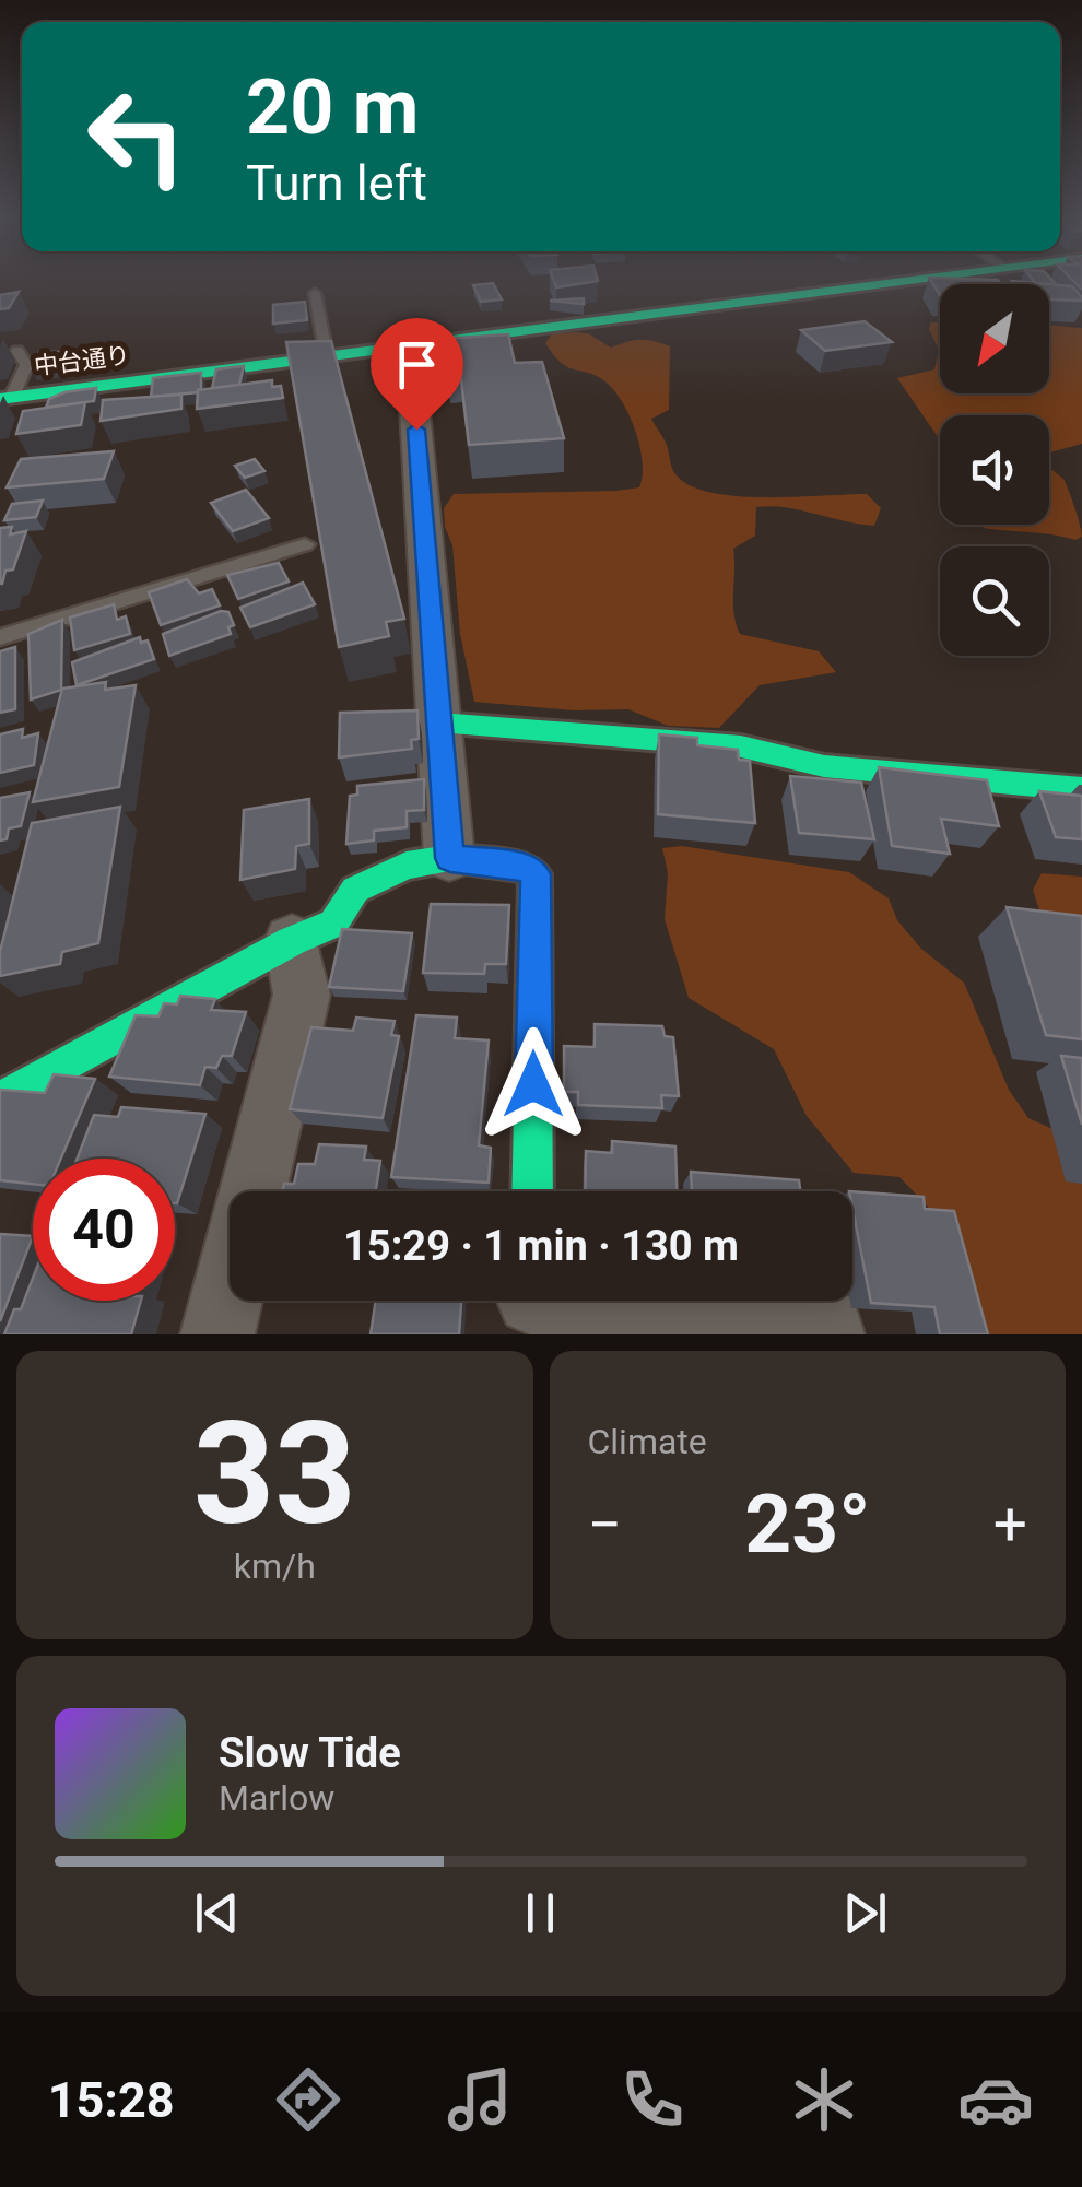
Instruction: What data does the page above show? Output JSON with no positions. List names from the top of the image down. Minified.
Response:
{"streets":{"street":["中台通り"]},"north":"bottom left","page":{"turn":["20 m","Turn left"],"limit":"40","trip":"15:29 · 1 min · 130 m","tile":[["33","km/h"],"Climate"],"heat":["−","23°","+"],"song":["Slow Tide","Marlow"],"tabs":"15:28"}}
